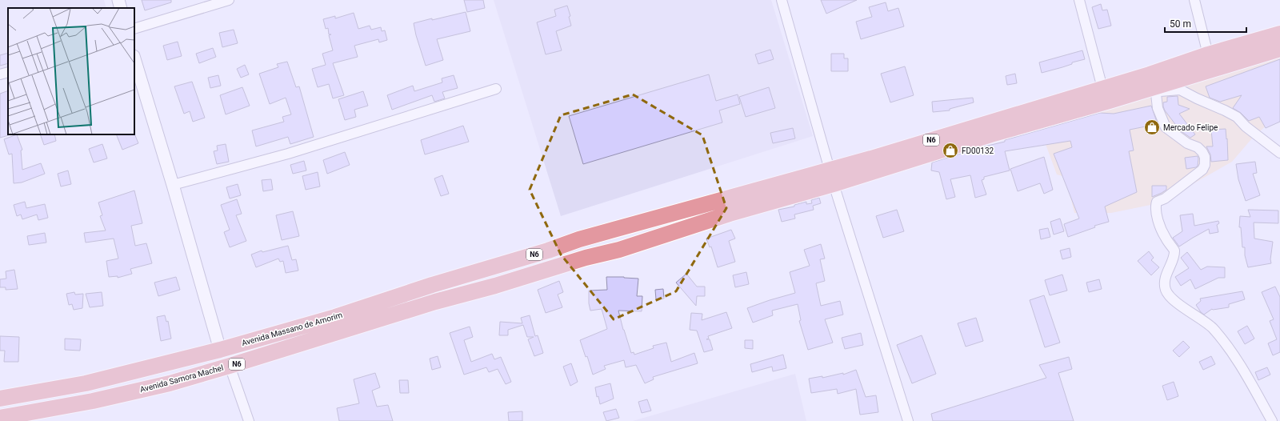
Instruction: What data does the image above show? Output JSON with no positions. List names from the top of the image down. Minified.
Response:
{"streets":{"highway":["N6","Avenida Massano de Amorim","Avenida Samora Machel"]},"crossings":[["N6","Avenida Massano de Amorim"],["N6","Avenida Samora Machel"]],"places":{"shop":["Mercado Felipe","FD00132"]},"scale_bar":"50 m"}
